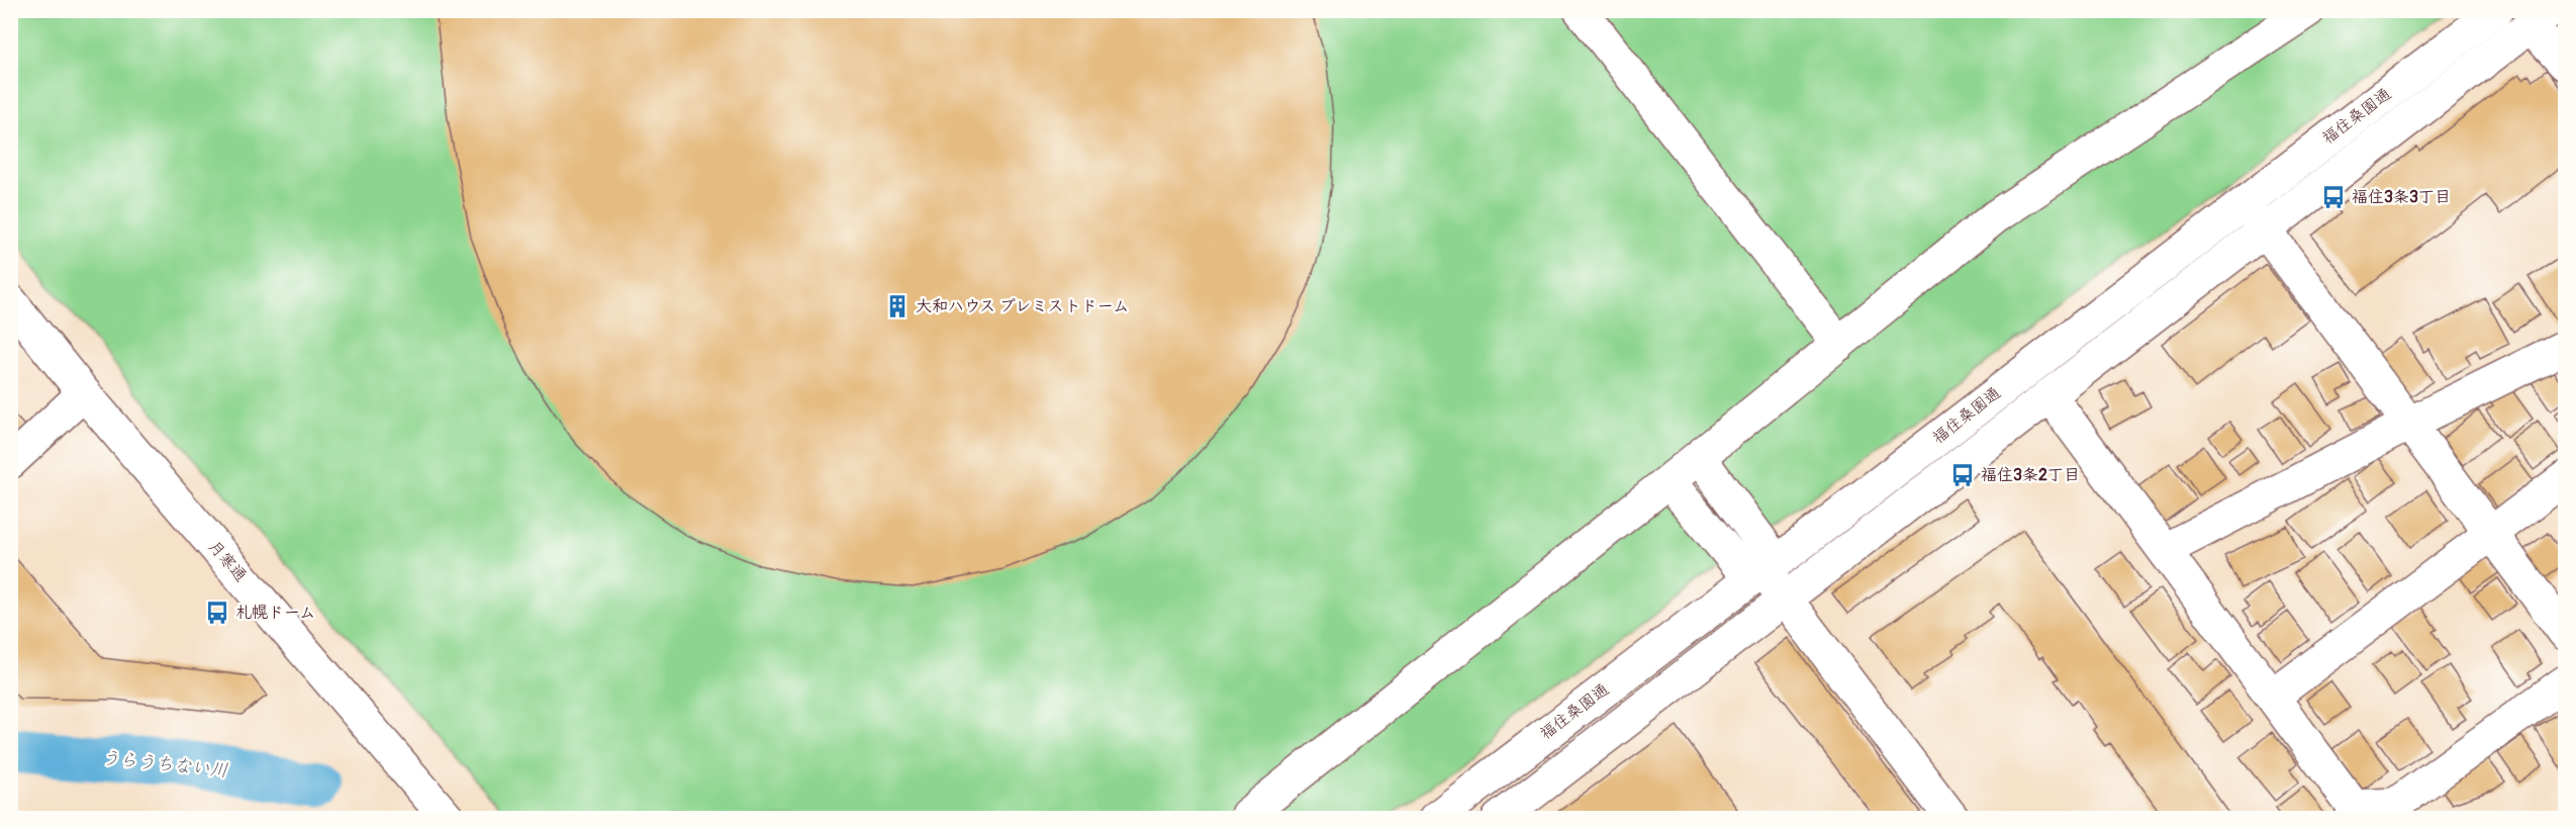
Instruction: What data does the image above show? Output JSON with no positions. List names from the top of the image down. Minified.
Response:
{"streets":{"main road":["福住桑園通","月寒通"]},"water":["うらうちない川"],"places":{"bus stop":["福住3条3丁目","福住3条2丁目","札幌ドーム"],"building":["大和ハウス プレミストドーム"]}}
